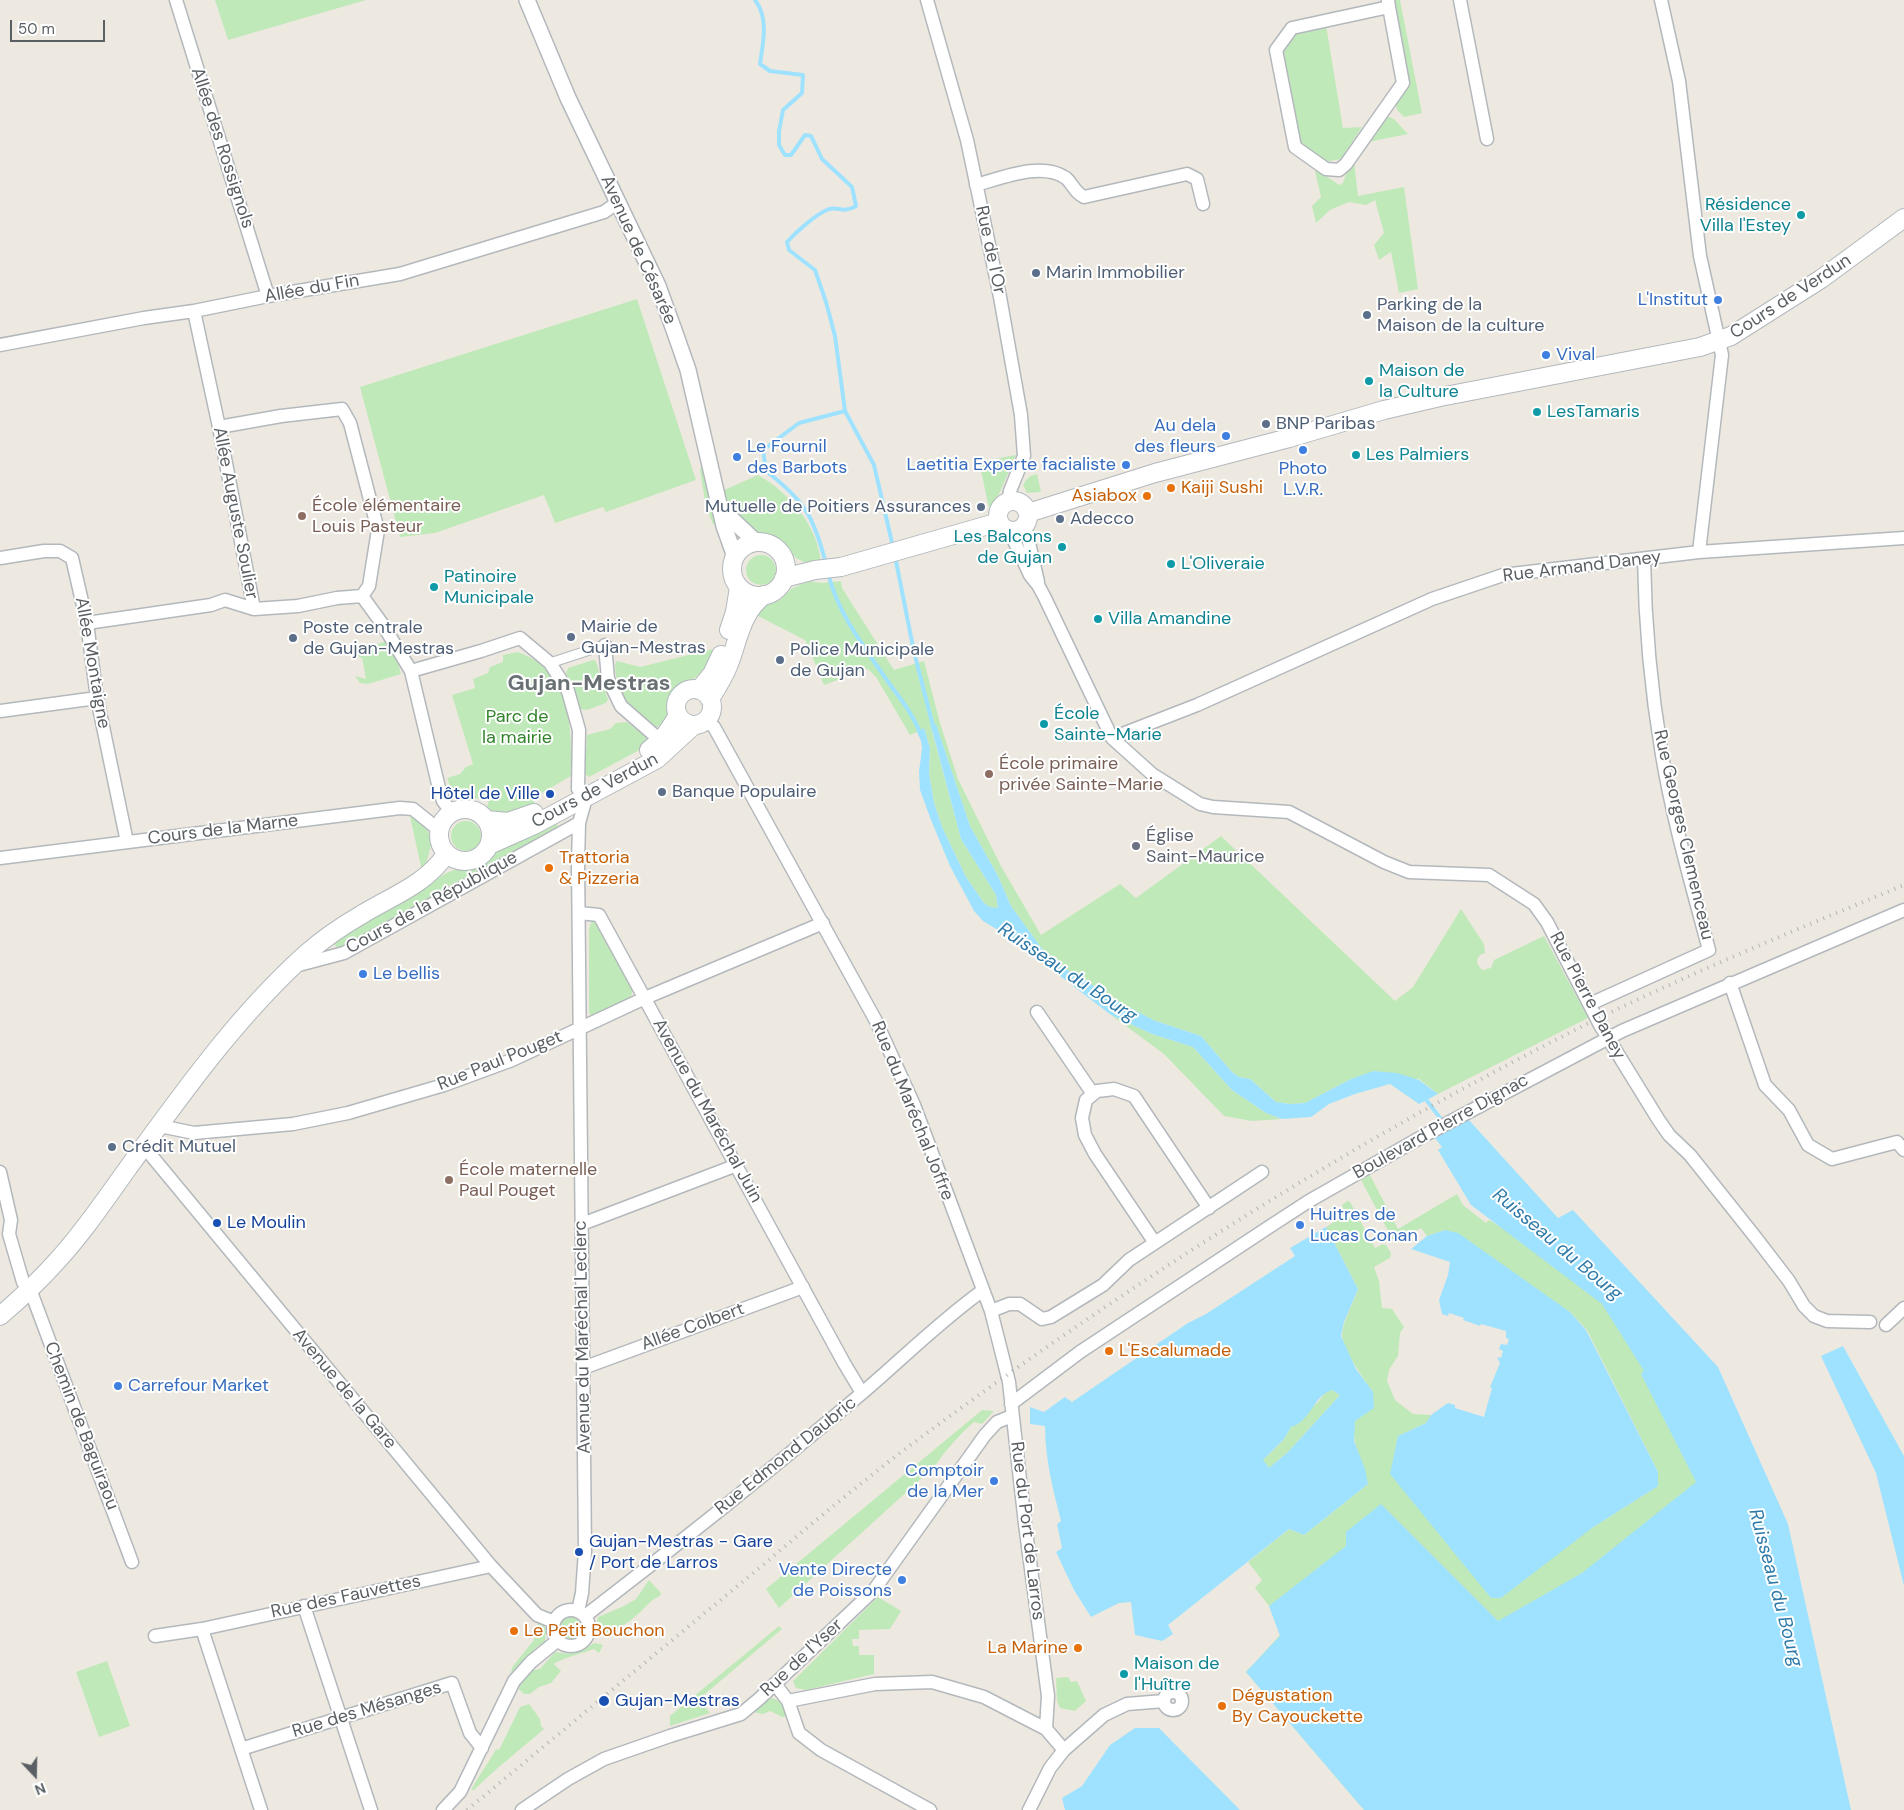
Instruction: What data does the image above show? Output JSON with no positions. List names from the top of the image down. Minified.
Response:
{"streets":{"main road":["Cours de Verdun","Cours de la République"],"street":["Allée des Rossignols","Avenue de Césarée","Rue de l'Or","Allée du Fin","Allée Auguste Soulier","Rue Armand Daney","Allée Montaigne","Cours de la Marne","Rue Georges Clemenceau","Rue Pierre Daney","Rue Paul Pouget","Avenue du Maréchal Juin","Rue du Maréchal Joffre","Boulevard Pierre Dignac","Allée Colbert","Avenue du Maréchal Leclerc","Avenue de la Gare","Chemin de Baguiraou","Rue Edmond Daubric","Rue du Port de Larros","Rue des Fauvettes","Rue de l'Yser","Rue des Mésanges"]},"crossings":[["Allée des Rossignols","Allée du Fin"],["Avenue de Césarée","Allée du Fin"],["Avenue de Césarée","Cours de Verdun"],["Allée du Fin","Allée Auguste Soulier"],["Cours de Verdun","Cours de la Marne"],["Cours de Verdun","Cours de la République"],["Cours de Verdun","Rue du Maréchal Joffre"],["Rue Armand Daney","Rue Georges Clemenceau"],["Rue Armand Daney","Rue Pierre Daney"],["Allée Montaigne","Cours de la Marne"],["Cours de la Marne","Cours de la République"],["Rue Georges Clemenceau","Rue Pierre Daney"],["Cours de la République","Rue Paul Pouget"],["Cours de la République","Avenue de la Gare"],["Cours de la République","Chemin de Baguiraou"],["Rue Pierre Daney","Boulevard Pierre Dignac"],["Rue Paul Pouget","Avenue du Maréchal Juin"],["Rue Paul Pouget","Rue du Maréchal Joffre"],["Rue Paul Pouget","Avenue du Maréchal Leclerc"],["Avenue du Maréchal Juin","Allée Colbert"],["Avenue du Maréchal Juin","Avenue du Maréchal Leclerc"],["Avenue du Maréchal Juin","Rue Edmond Daubric"],["Rue du Maréchal Joffre","Boulevard Pierre Dignac"],["Rue du Maréchal Joffre","Rue Edmond Daubric"],["Rue du Maréchal Joffre","Rue du Port de Larros"],["Rue du Maréchal Joffre","Rue de l'Yser"],["Boulevard Pierre Dignac","Rue du Port de Larros"],["Boulevard Pierre Dignac","Rue de l'Yser"],["Allée Colbert","Avenue du Maréchal Leclerc"],["Avenue du Maréchal Leclerc","Avenue de la Gare"],["Avenue du Maréchal Leclerc","Rue Edmond Daubric"],["Avenue de la Gare","Rue Edmond Daubric"],["Avenue de la Gare","Rue des Fauvettes"],["Rue du Port de Larros","Rue de l'Yser"]],"districts":["Gujan-Mestras"],"water":["Ruisseau du Bourg"],"parks":["Parc de la mairie"],"places":["Résidence Villa l'Estey","Marin Immobilier","L'Institut","Parking de la Maison de la culture","Vival","Maison de la Culture","LesTamaris","BNP Paribas","Au dela des fleurs","Photo L.V.R.","Les Palmiers","Le Fournil des Barbots","Laetitia Experte facialiste","Kaiji Sushi","Asiabox","Mutuelle de Poitiers Assurances","École élémentaire Louis Pasteur","Adecco","Les Balcons de Gujan","L'Oliveraie","Patinoire Municipale","Villa Amandine","Mairie de Gujan-Mestras","Poste centrale de Gujan-Mestras","Police Municipale de Gujan","École Sainte-Marie","École primaire privée Sainte-Marie","Banque Populaire","Hôtel de Ville","Église Saint-Maurice","Trattoria & Pizzeria","Le bellis","Crédit Mutuel","École maternelle Paul Pouget","Le Moulin","Huitres de Lucas Conan","L'Escalumade","Carrefour Market","Comptoir de la Mer","Gujan-Mestras - Gare / Port de Larros","Vente Directe de Poissons","Le Petit Bouchon","La Marine","Maison de l'Huître","Gujan-Mestras","Dégustation By Cayouckette"],"scale_bar":"50 m","north":"bottom"}
